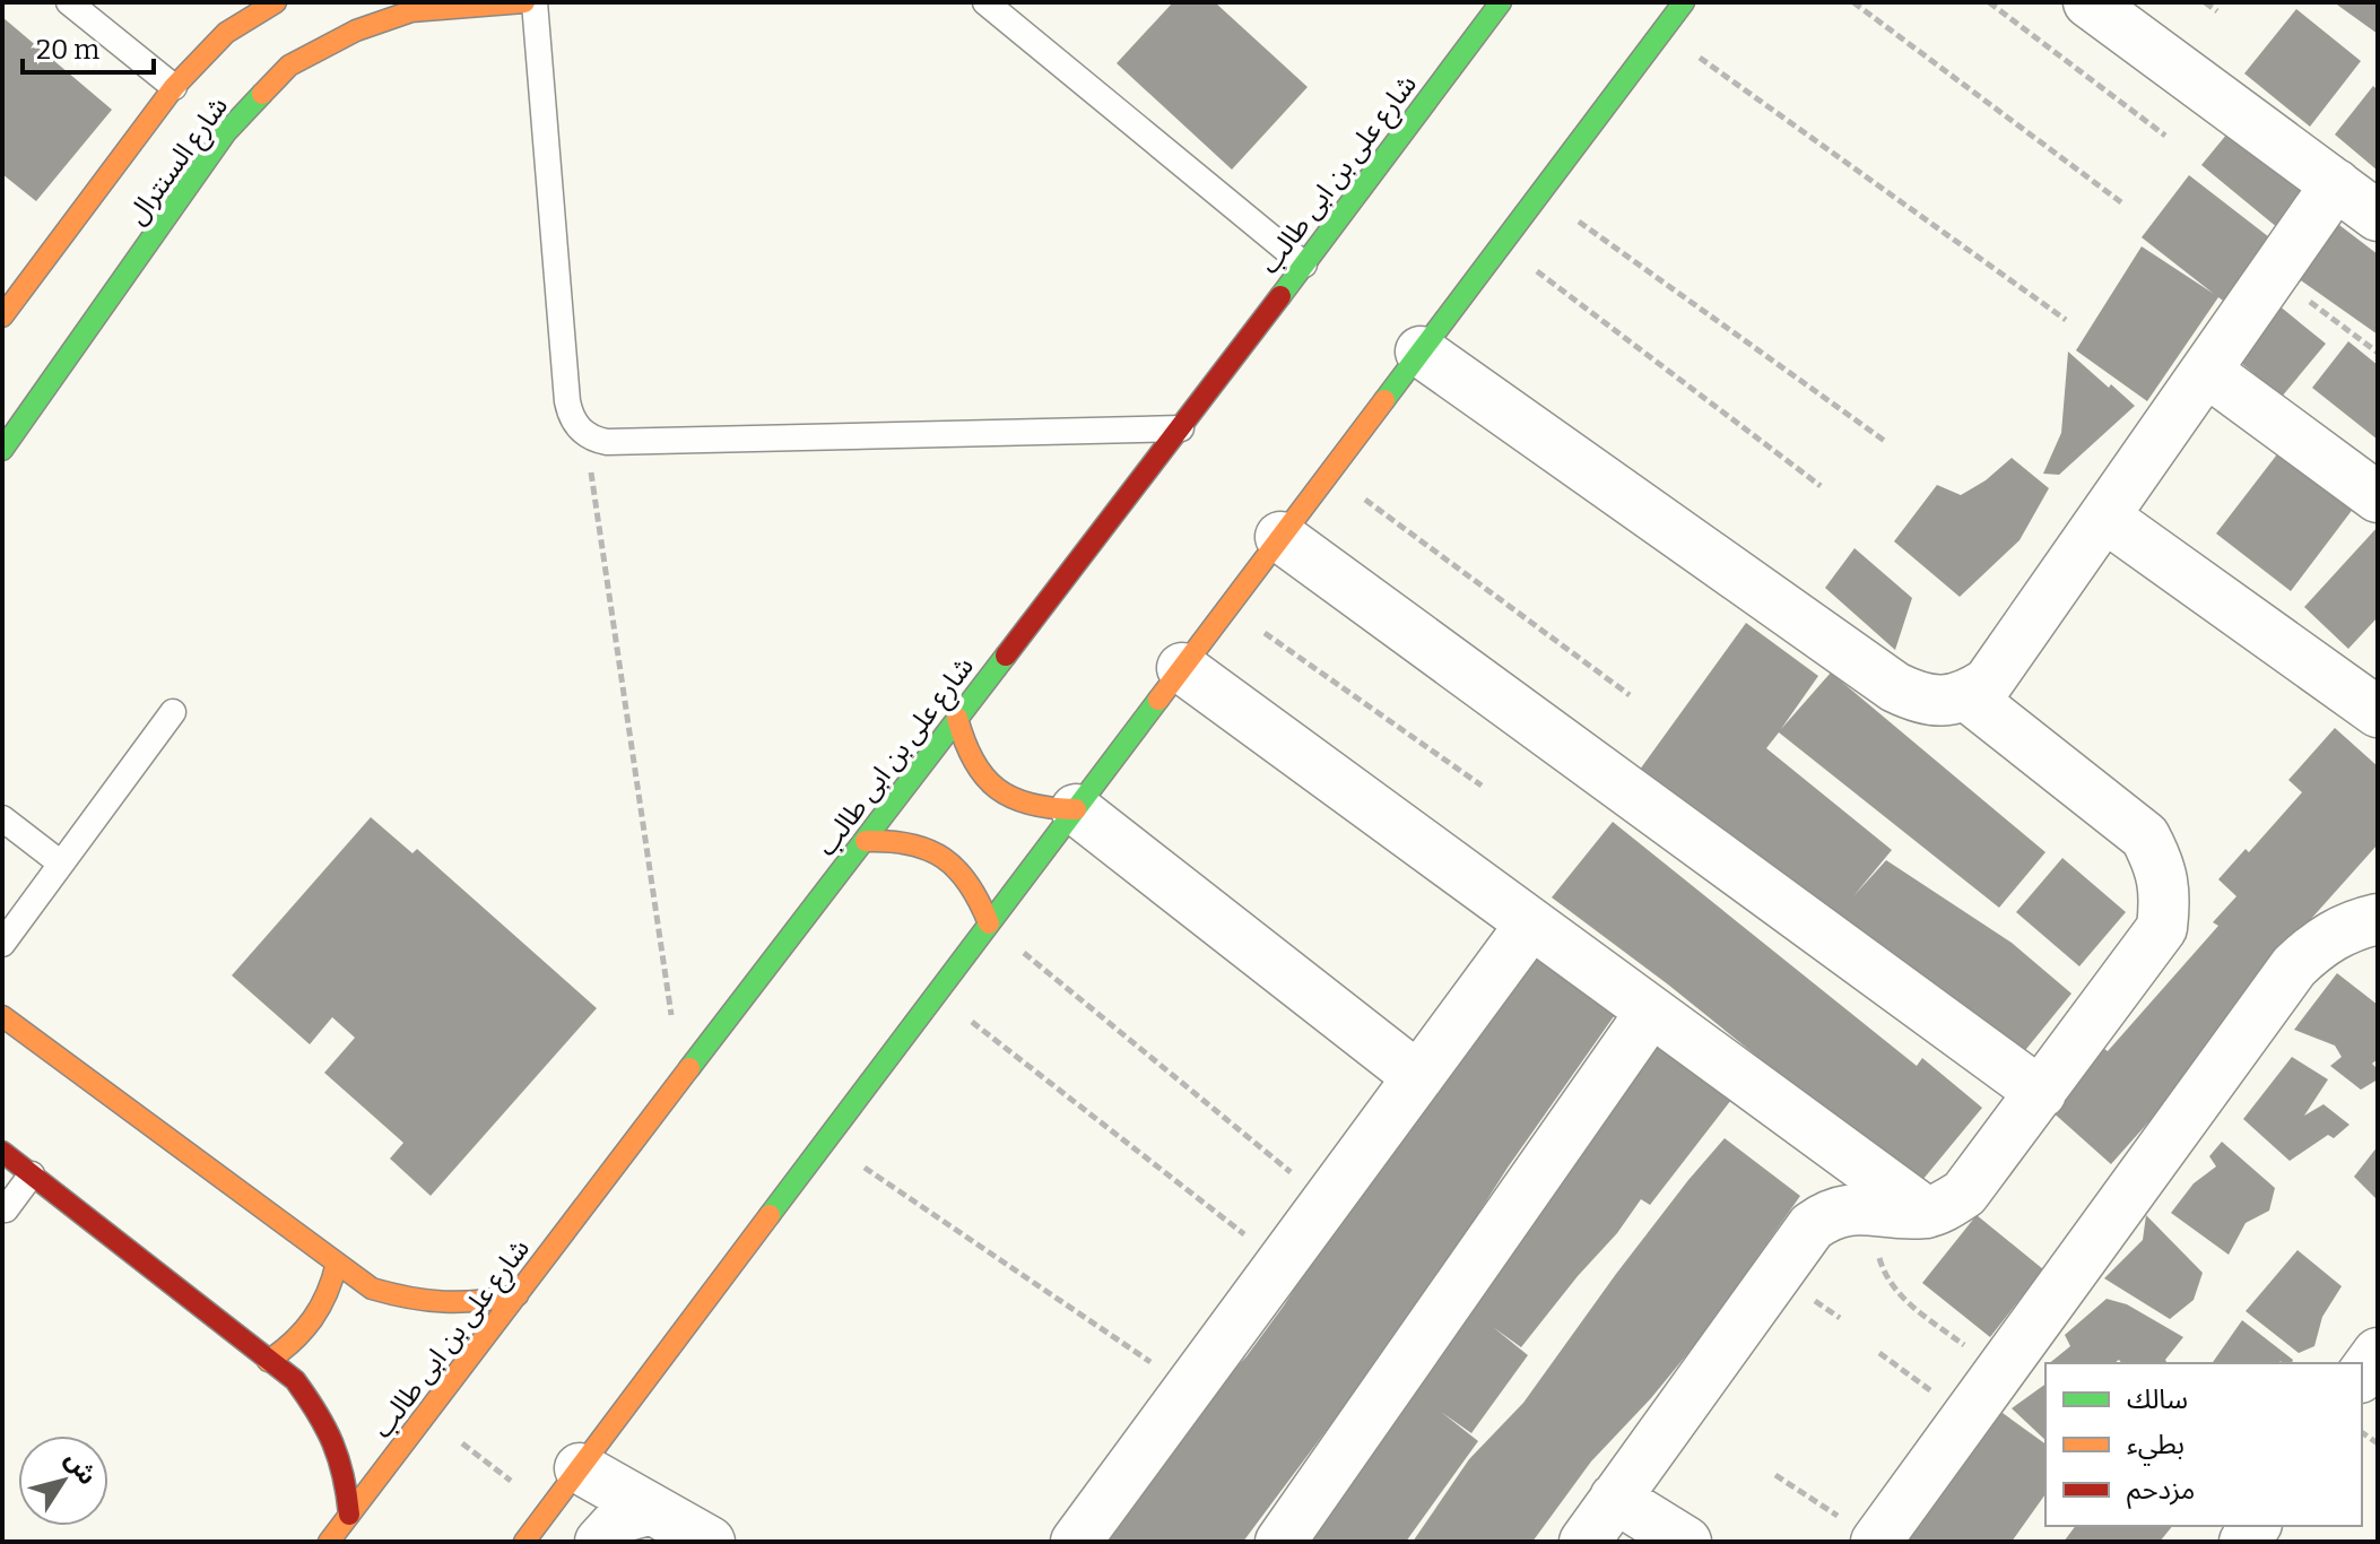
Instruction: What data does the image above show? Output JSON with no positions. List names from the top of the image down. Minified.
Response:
{"streets":{"street":["شارع السنترال","شارع على بن ابى طالب"]},"legend":["سالك","بطيء","مزدحم"],"scale_bar":"20 m","north":"top right"}
